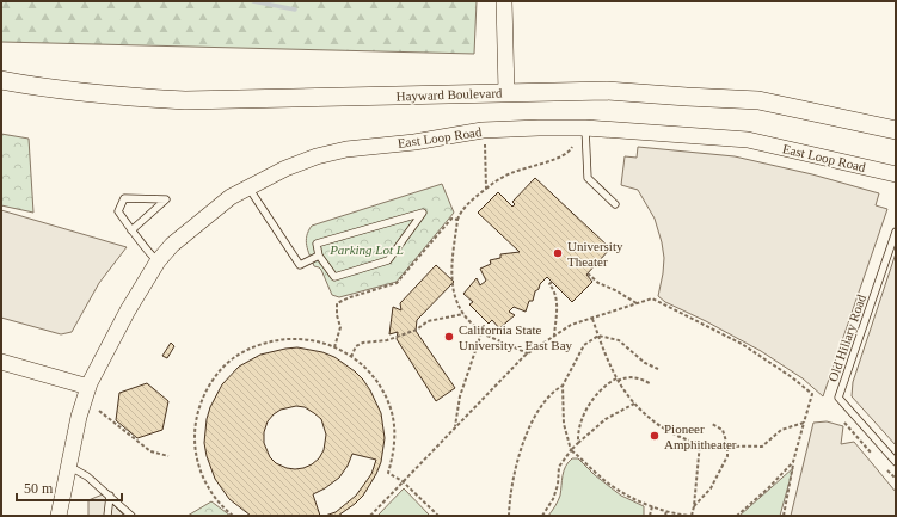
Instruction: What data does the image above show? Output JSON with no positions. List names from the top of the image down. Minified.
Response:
{"streets":{"main road":["Hayward Boulevard"],"street":["East Loop Road"],"lane":["Old Hillary Road"]},"parks":["Parking Lot L"],"places":["University Theater","California State University - East Bay","Pioneer Amphitheater"],"scale_bar":"50 m"}
